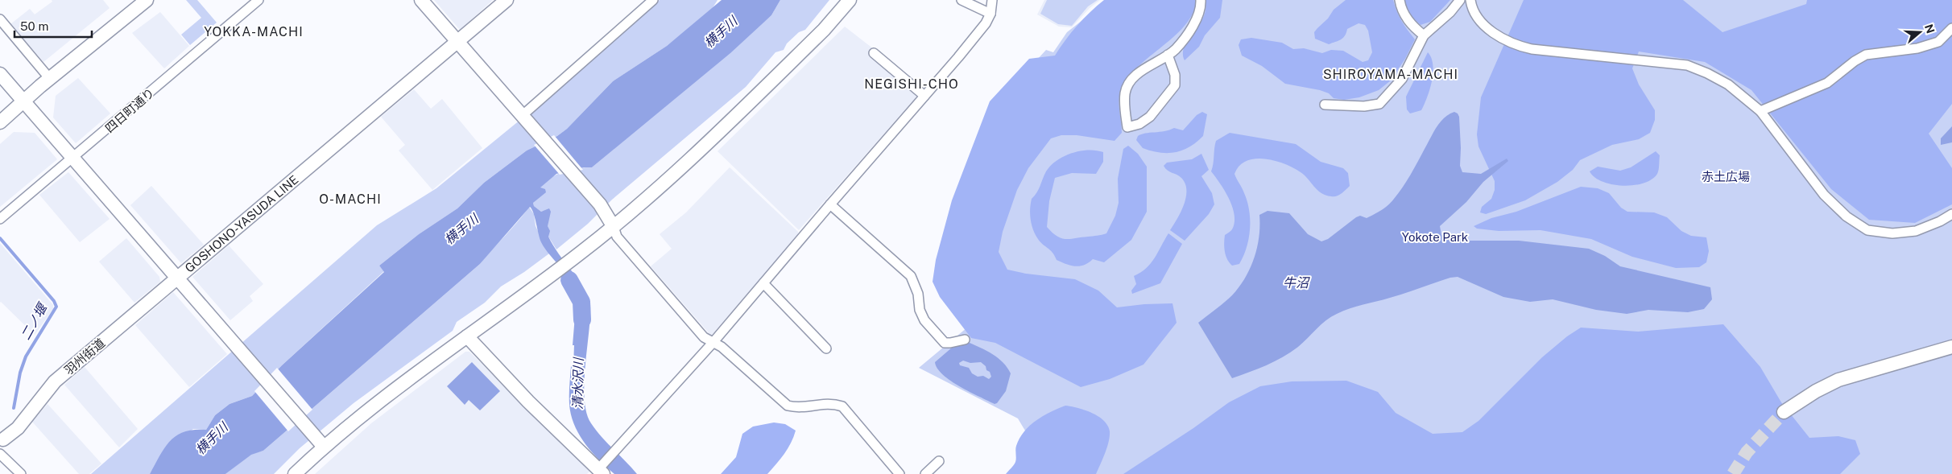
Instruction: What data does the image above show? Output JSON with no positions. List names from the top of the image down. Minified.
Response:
{"streets":{"street":["四日町通り","GOSHONO-YASUDA LINE","羽州街道"]},"crossings":[["GOSHONO-YASUDA LINE","羽州街道"]],"districts":["YOKKA-MACHI","SHIROYAMA-MACHI","NEGISHI-CHO","O-MACHI"],"water":["横手川","牛沼","二ノ堰","清水沢川"],"parks":["赤土広場","Yokote Park"],"scale_bar":"50 m","north":"right"}
